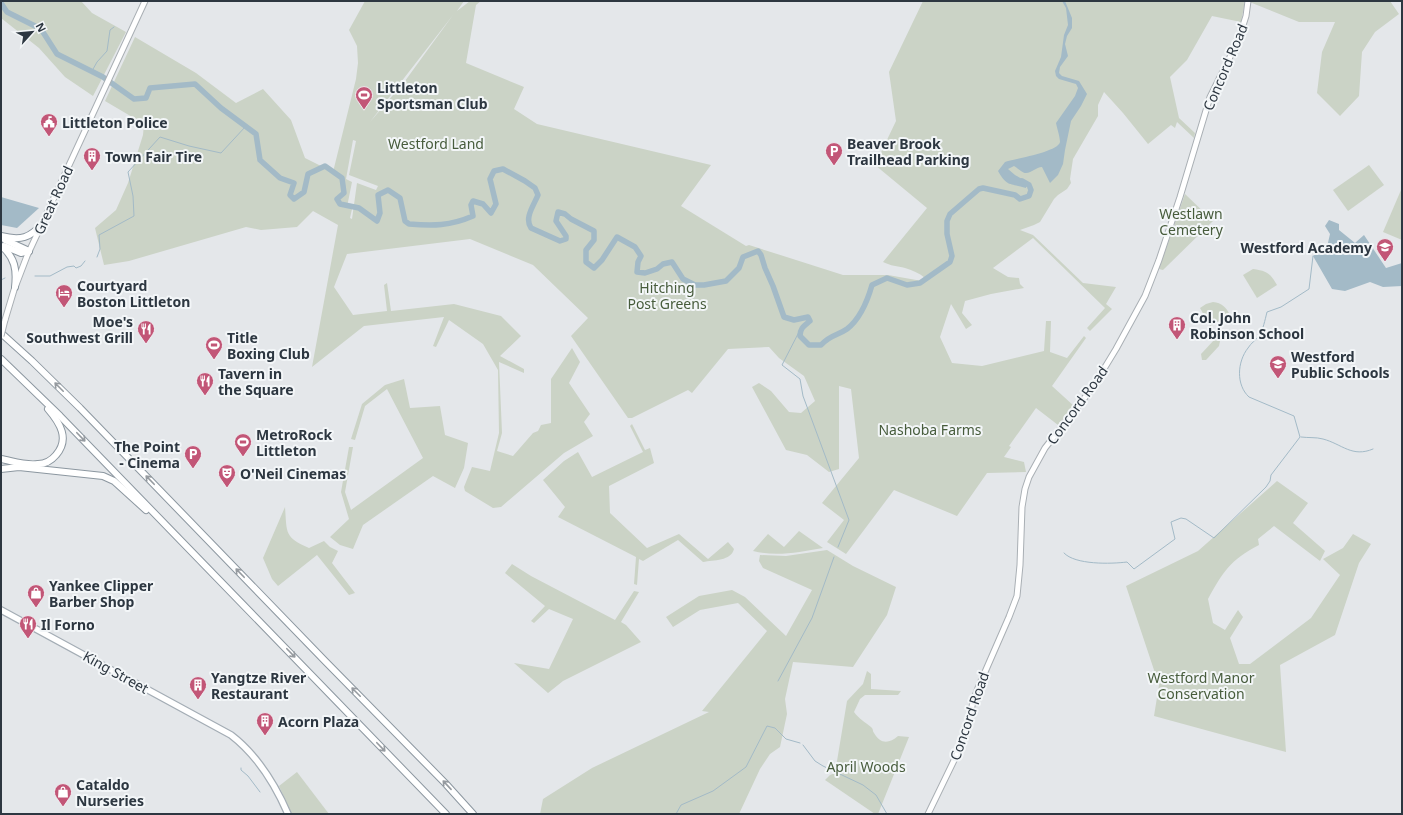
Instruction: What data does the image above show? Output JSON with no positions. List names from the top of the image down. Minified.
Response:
{"streets":{"main road":["Concord Road","Great Road","King Street"]},"parks":["Westford Land","Westlawn Cemetery","Hitching Post Greens","Nashoba Farms","Westford Manor Conservation","April Woods"],"places":{"sports":["Littleton Sportsman Club","Title Boxing Club","MetroRock Littleton"],"public building":["Littleton Police"],"parking":["Beaver Brook Trailhead Parking","The Point - Cinema"],"building":["Town Fair Tire","Col. John Robinson School","Yangtze River Restaurant","Acorn Plaza"],"school or university":["Westford Academy","Westford Public Schools"],"hotel":["Courtyard Boston Littleton"],"restaurant":["Moe's Southwest Grill","Tavern in the Square","Il Forno"],"theatre":["O'Neil Cinemas"],"shop":["Yankee Clipper Barber Shop","Cataldo Nurseries"]},"north":"top right"}
